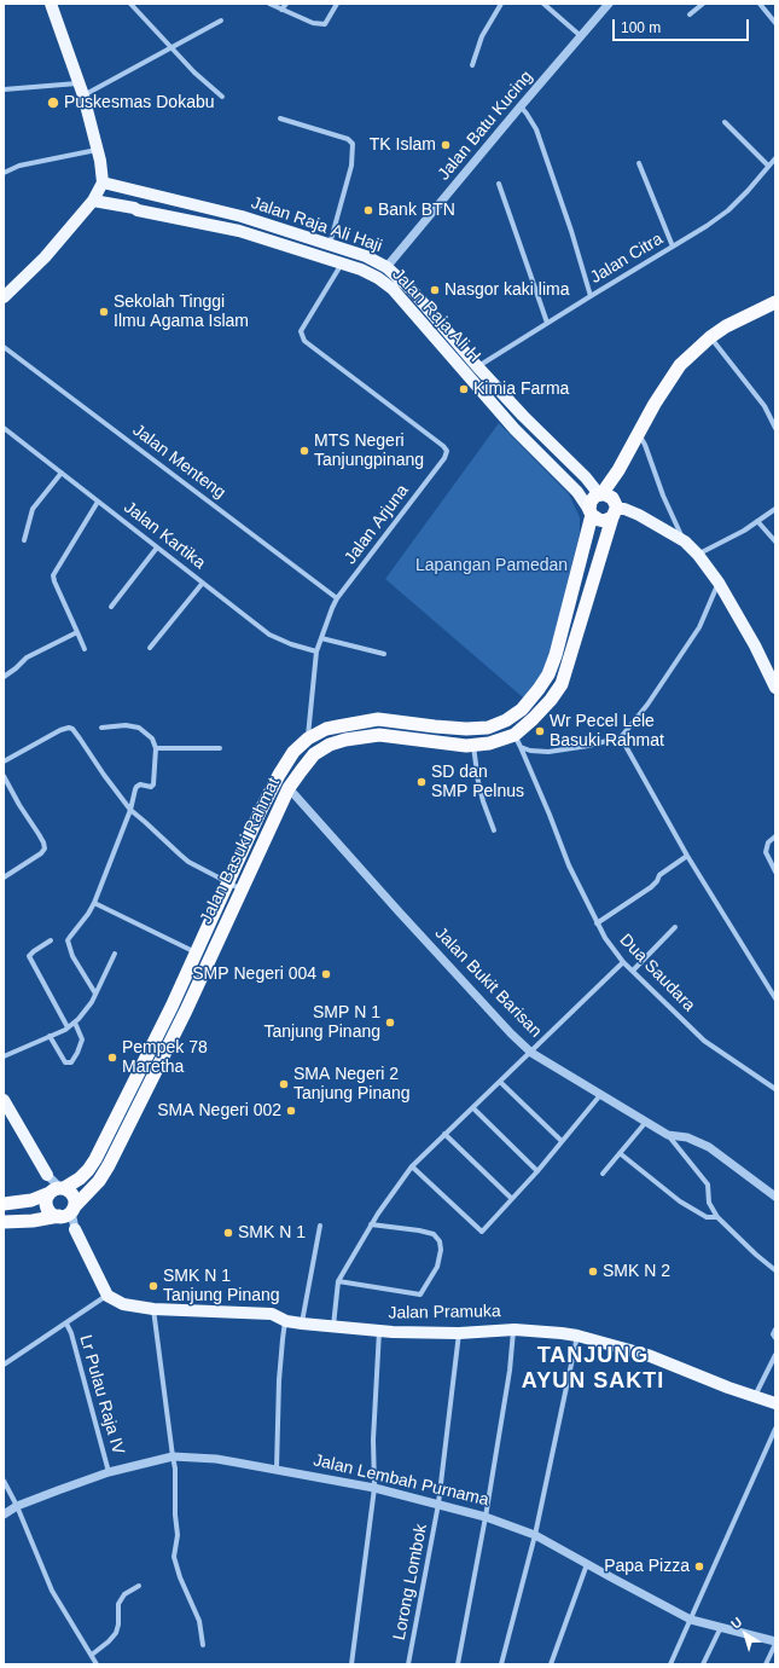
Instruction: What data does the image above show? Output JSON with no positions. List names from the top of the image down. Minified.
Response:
{"streets":{"highway":["Jalan Basuki Rahmat"],"main road":["Jalan Raja Ali Haji","Jalan Raja Ali H","Jalan Pramuka"],"street":["Jalan Batu Kucing","Jalan Citra","Jalan Menteng","Jalan Arjuna","Jalan Kartika","Dua Saudara","Jalan Bukit Barisan","Lr Pulau Raja IV","Jalan Lembah Purnama","Lorong Lombok"]},"crossings":[["Jalan Batu Kucing","Jalan Raja Ali Haji"],["Jalan Raja Ali Haji","Jalan Citra"],["Jalan Raja Ali Haji","Jalan Raja Ali H"],["Jalan Raja Ali Haji","Jalan Basuki Rahmat"],["Jalan Raja Ali H","Jalan Arjuna"],["Jalan Raja Ali H","Jalan Basuki Rahmat"],["Jalan Menteng","Jalan Arjuna"],["Jalan Arjuna","Jalan Kartika"],["Jalan Arjuna","Jalan Basuki Rahmat"],["Jalan Basuki Rahmat","Dua Saudara"],["Jalan Basuki Rahmat","Jalan Bukit Barisan"],["Jalan Pramuka","Lorong Lombok"],["Lr Pulau Raja IV","Jalan Lembah Purnama"],["Jalan Lembah Purnama","Lorong Lombok"]],"districts":["TANJUNG AYUN SAKTI"],"parks":["Lapangan Pamedan"],"places":["Puskesmas Dokabu","TK Islam","Bank BTN","Nasgor kaki lima","Sekolah Tinggi Ilmu Agama Islam","Kimia Farma","MTS Negeri Tanjungpinang","Wr Pecel Lele Basuki Rahmat","SD dan SMP Pelnus","SMP Negeri 004","SMP N 1 Tanjung Pinang","Pempek 78 Maretha","SMA Negeri 2 Tanjung Pinang","SMA Negeri 002","SMK N 1","SMK N 2","SMK N 1 Tanjung Pinang","Papa Pizza"],"scale_bar":"100 m","north":"top left"}
